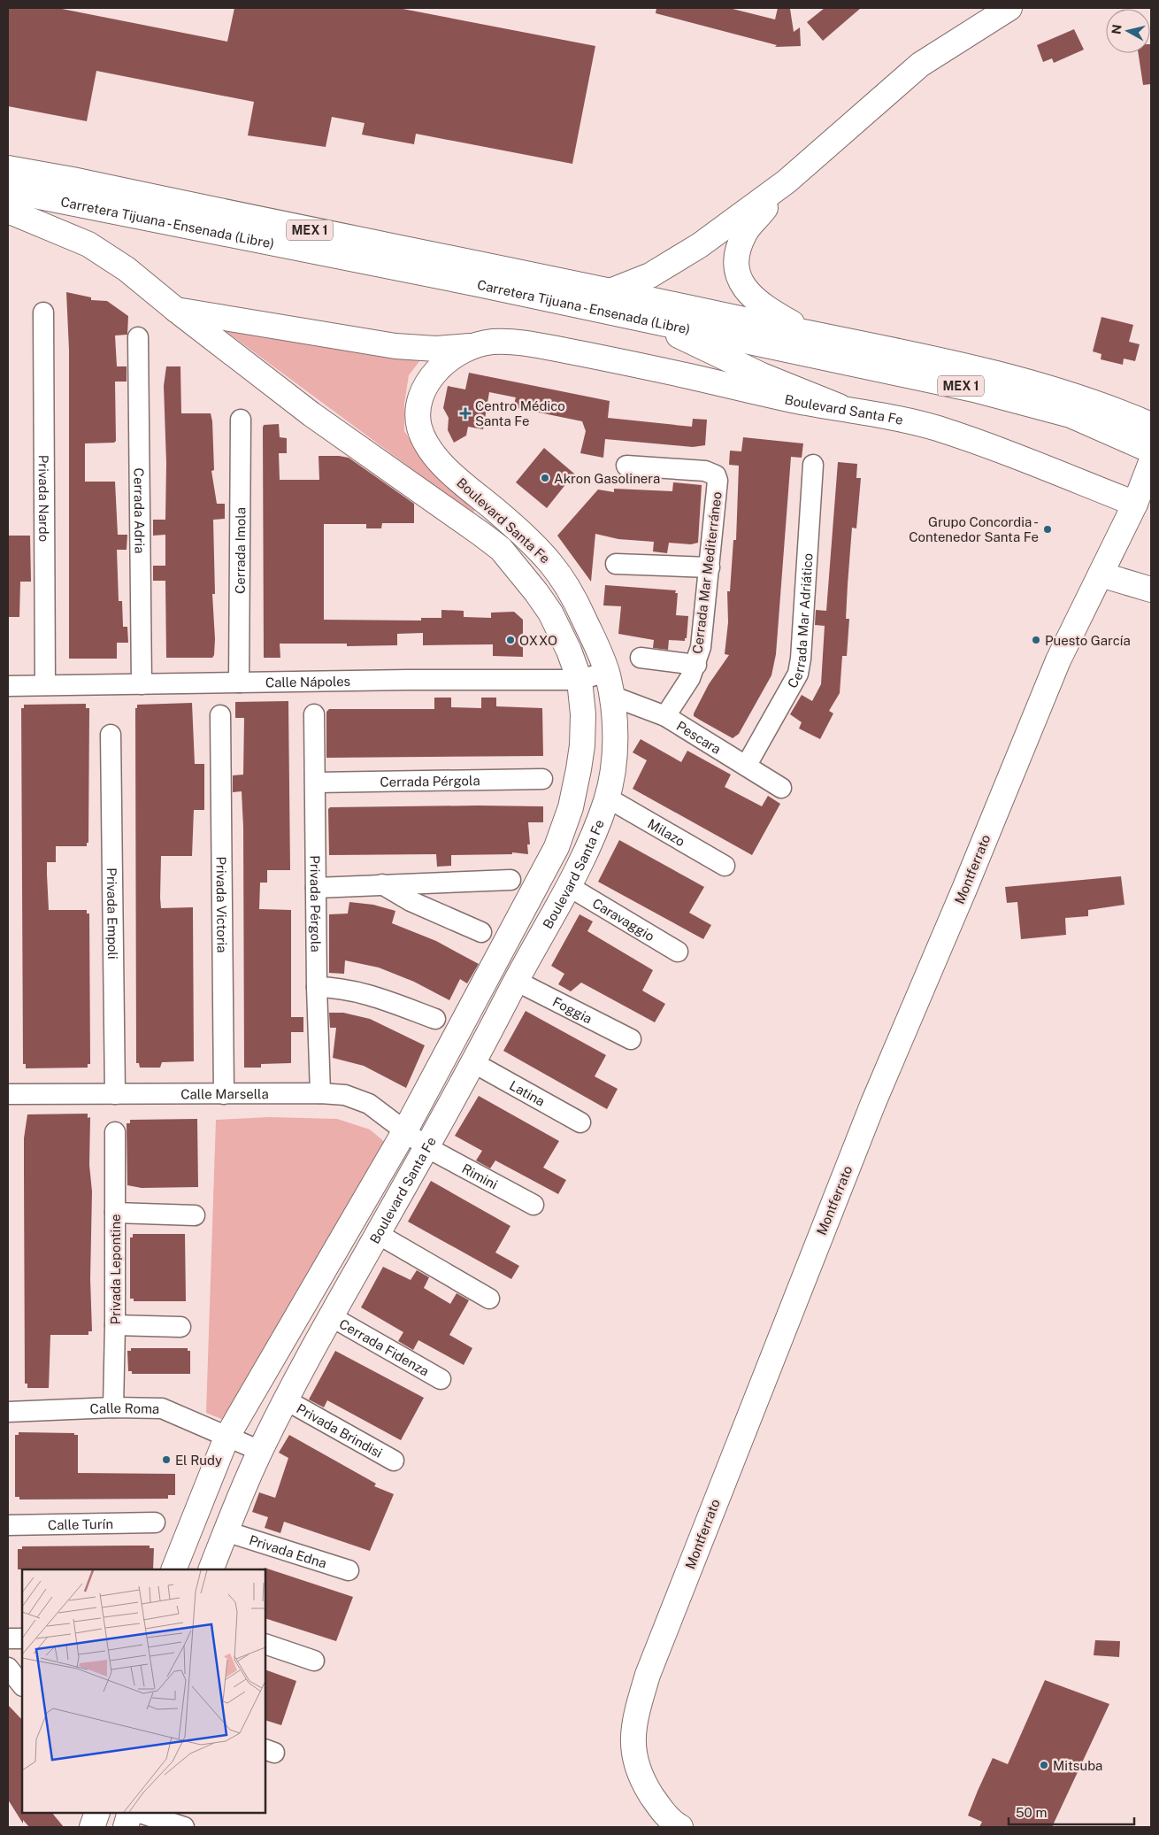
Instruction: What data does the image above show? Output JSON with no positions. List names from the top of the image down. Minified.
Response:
{"streets":{"main road":["Carretera Tijuana - Ensenada (Libre)","MEX 1","Boulevard Santa Fe","Montferrato"],"street":["Privada Nardo","Cerrada Adria","Cerrada Imola","Cerrada Mar Mediterráneo","Cerrada Mar Adriático","Calle Nápoles","Pescara","Cerrada Pérgola","Milazo","Privada Pérgola","Privada Victoria","Privada Empoli","Caravaggio","Foggia","Latina","Calle Marsella","Rimini","Privada Lepontine","Cerrada Fidenza","Calle Roma","Privada Brindisi","Calle Turín","Privada Edna"]},"crossings":[["Boulevard Santa Fe","Calle Nápoles"],["Boulevard Santa Fe","Pescara"],["Boulevard Santa Fe","Milazo"],["Boulevard Santa Fe","Montferrato"],["Boulevard Santa Fe","Caravaggio"],["Boulevard Santa Fe","Foggia"],["Boulevard Santa Fe","Latina"],["Boulevard Santa Fe","Calle Marsella"],["Boulevard Santa Fe","Rimini"],["Boulevard Santa Fe","Cerrada Fidenza"],["Boulevard Santa Fe","Calle Roma"],["Boulevard Santa Fe","Privada Brindisi"],["Boulevard Santa Fe","Privada Edna"],["Privada Nardo","Calle Nápoles"],["Cerrada Adria","Calle Nápoles"],["Cerrada Imola","Calle Nápoles"],["Cerrada Mar Mediterráneo","Pescara"],["Cerrada Mar Adriático","Pescara"],["Cerrada Pérgola","Privada Pérgola"],["Privada Pérgola","Calle Marsella"],["Privada Victoria","Calle Marsella"],["Privada Empoli","Calle Marsella"],["Calle Marsella","Rimini"],["Privada Lepontine","Calle Roma"]],"places":{"health":["Centro Médico Santa Fe"],"other":["Akron Gasolinera","Grupo Concordia - Contenedor Santa Fe","OXXO","Puesto García","El Rudy","Mitsuba"]},"scale_bar":"50 m","north":"left"}
